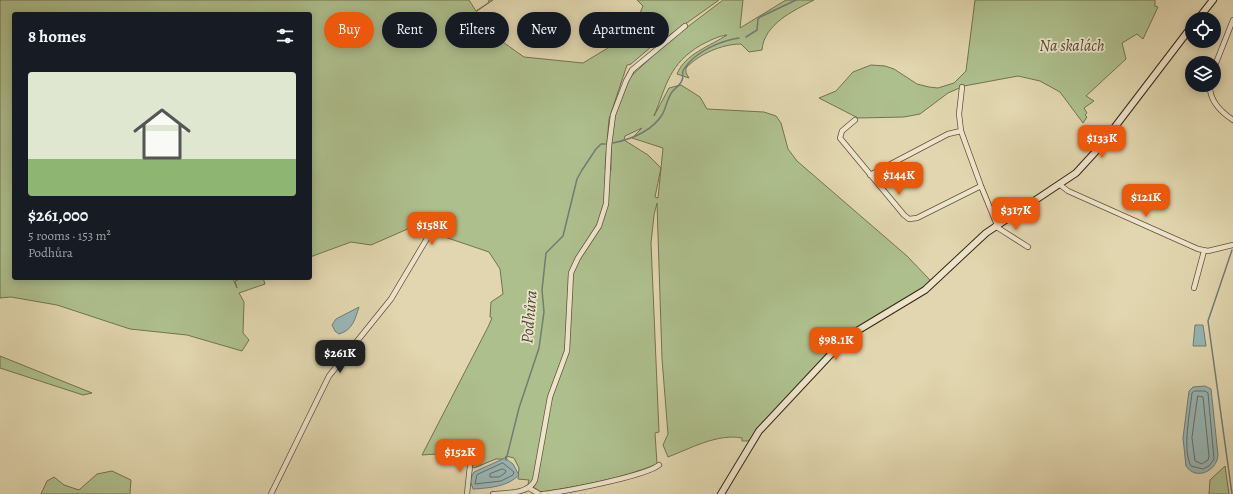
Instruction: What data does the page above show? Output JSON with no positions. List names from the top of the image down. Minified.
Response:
{"water":["Podhůra"],"parks":["Na skalách"],"page":{"chip":["Buy","Rent","Filters","New","Apartment"],"heading":"8 homes","list":[{"name":"$261,000","note":"5 rooms · 153 m² · Podhůra"}],"price":["$133K","$144K","$121K","$317K","$158K","$98.1K","$261K","$152K"]}}
